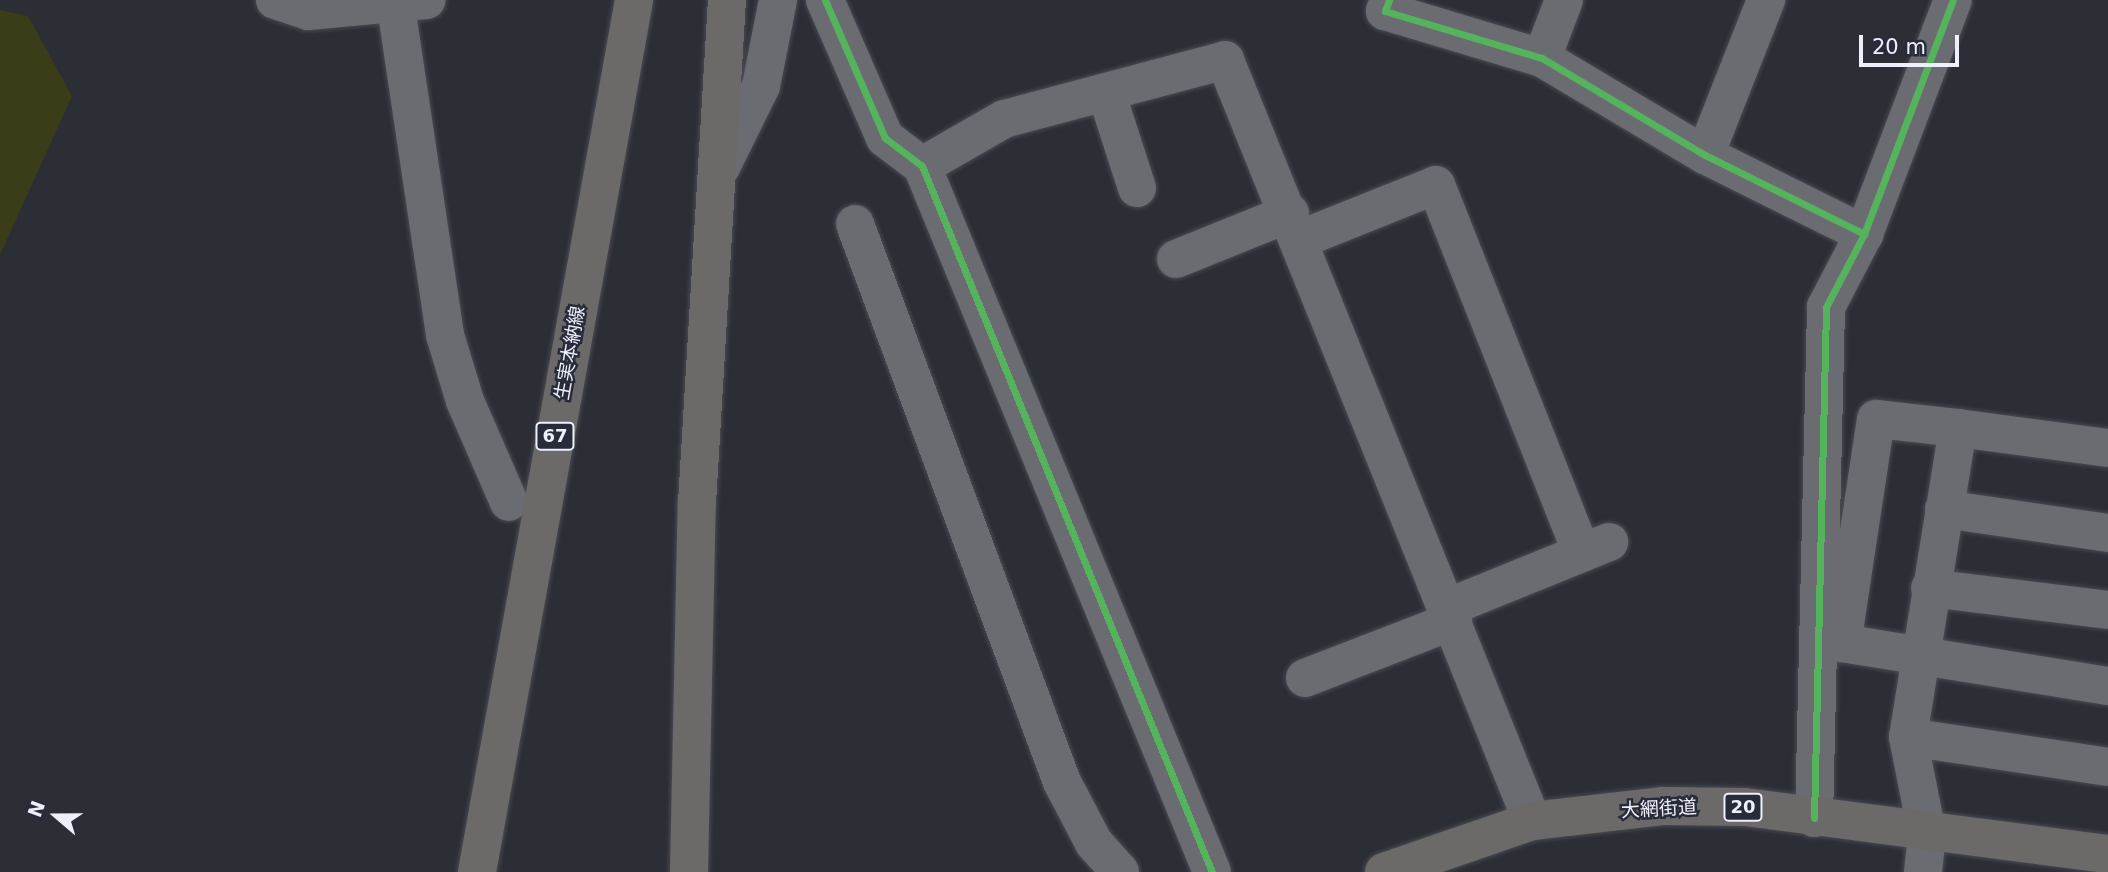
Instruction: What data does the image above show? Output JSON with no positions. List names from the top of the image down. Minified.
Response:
{"streets":{"main road":["生実本納線","67","20","大網街道"]},"scale_bar":"20 m","north":"left"}
